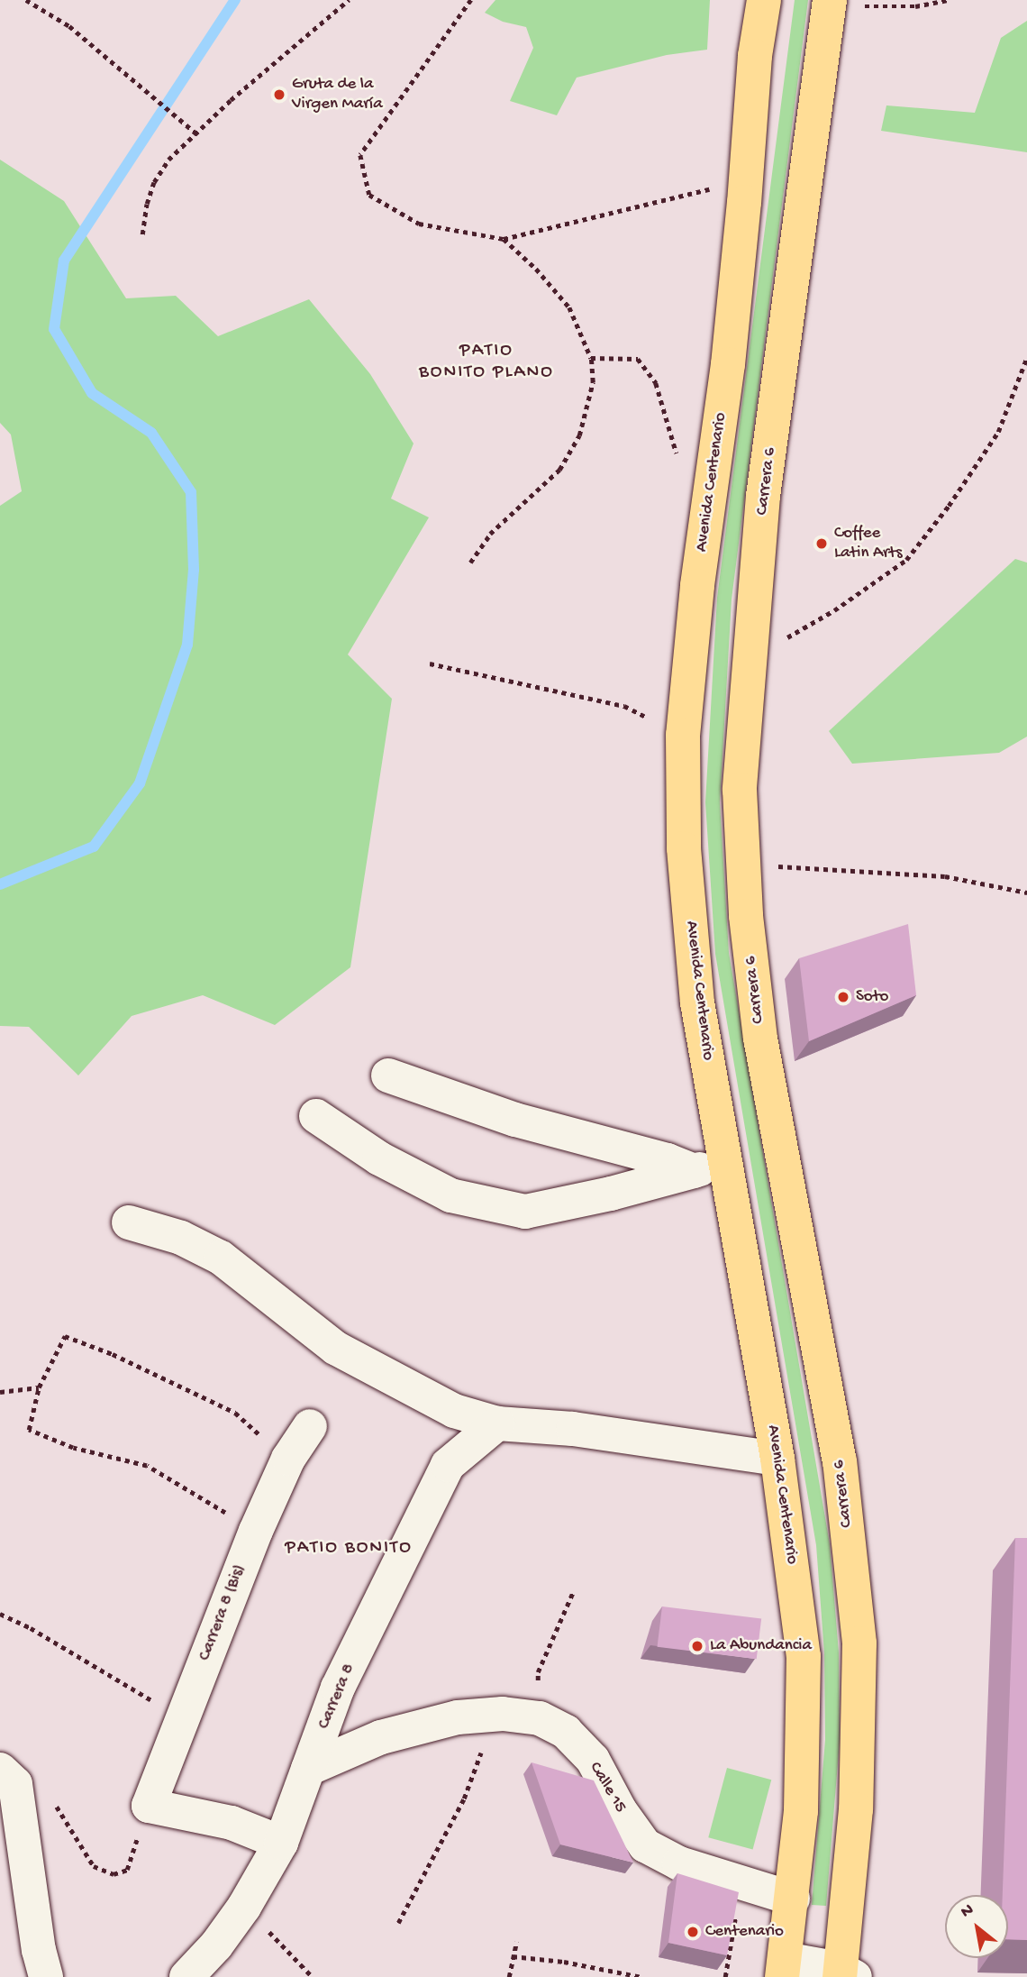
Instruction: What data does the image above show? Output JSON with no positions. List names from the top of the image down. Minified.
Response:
{"streets":{"main road":["Carrera 6","Avenida Centenario"],"street":["Carrera 8 (Bis)","Carrera 8","Calle 15"]},"crossings":[["Avenida Centenario","Calle 15"],["Carrera 8 (Bis)","Carrera 8"],["Carrera 8","Calle 15"]],"districts":["PATIO BONITO PLANO","PATIO BONITO"],"places":["Gruta de la Virgen María","Coffee Latin Arts","Soto","La Abundancia","Centenario"],"north":"top left"}
